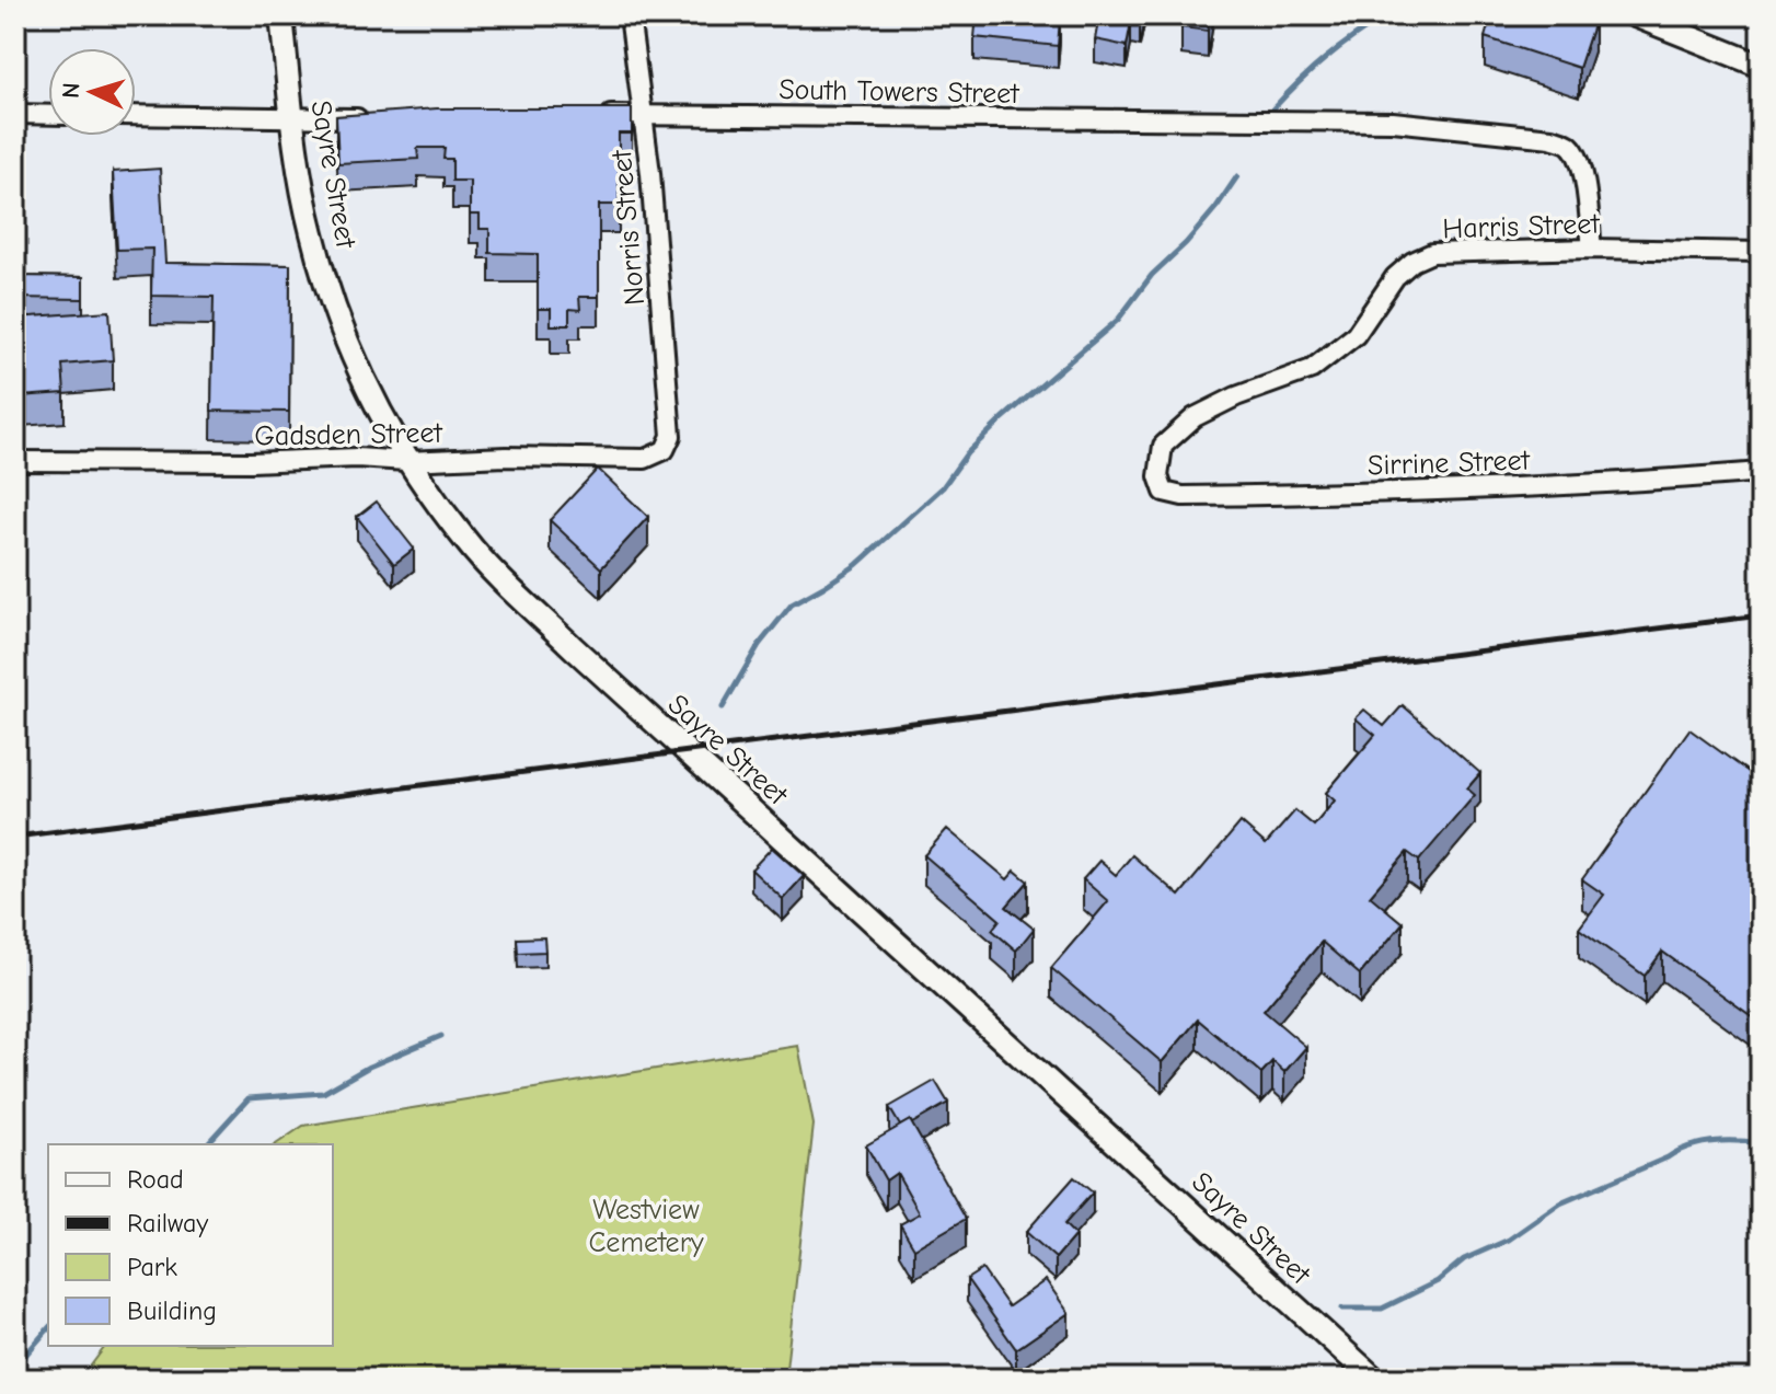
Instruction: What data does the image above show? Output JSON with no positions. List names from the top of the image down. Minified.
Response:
{"streets":{"main road":["Sayre Street"],"street":["South Towers Street","Harris Street","Norris Street","Gadsden Street","Sirrine Street"]},"crossings":[["South Towers Street","Harris Street"],["South Towers Street","Norris Street"],["Sayre Street","Gadsden Street"],["Harris Street","Sirrine Street"],["Norris Street","Gadsden Street"]],"parks":["Westview Cemetery"],"legend":["Road","Railway","Park","Building"],"north":"left"}
